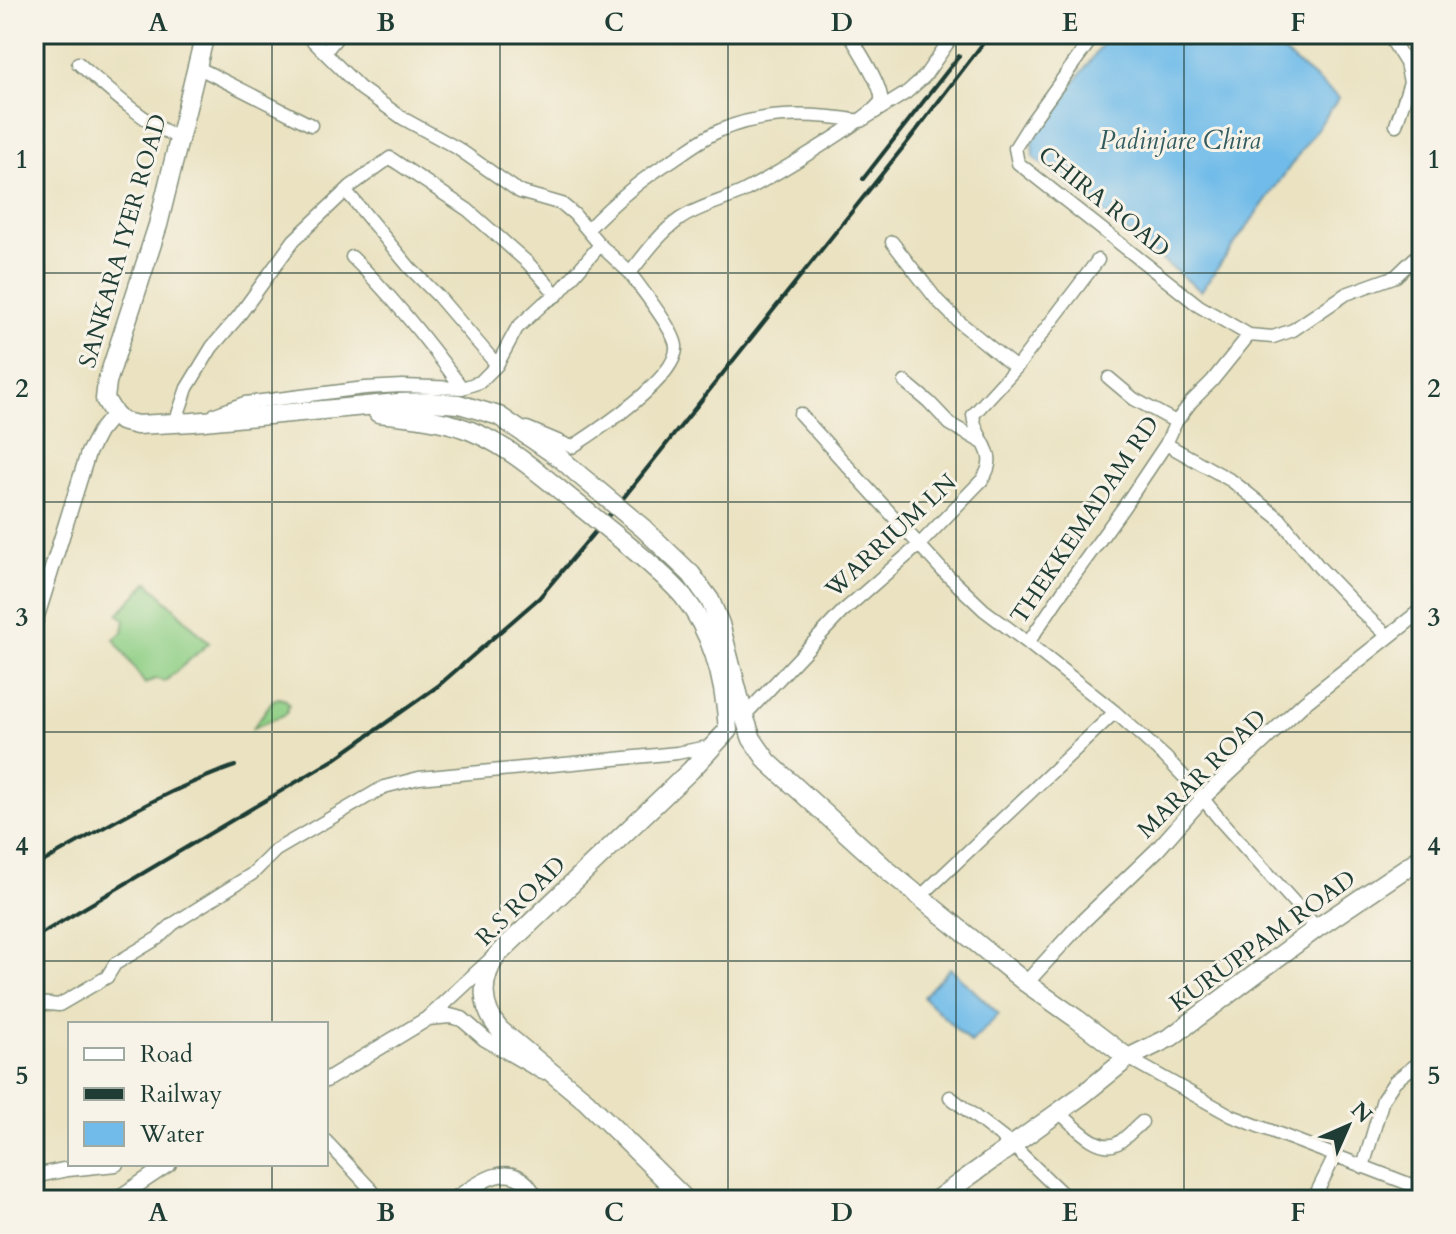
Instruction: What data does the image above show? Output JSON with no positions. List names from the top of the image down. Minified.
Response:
{"streets":{"main road":["SANKARA IYER ROAD","R.S ROAD","KURUPPAM ROAD"],"street":["CHIRA ROAD","THEKKEMADAM RD","WARRIUM LN","MARAR ROAD"]},"crossings":[["CHIRA ROAD","THEKKEMADAM RD"],["THEKKEMADAM RD","MARAR ROAD"],["THEKKEMADAM RD","KURUPPAM ROAD"],["WARRIUM LN","R.S ROAD"]],"water":["Padinjare Chira"],"legend":["Road","Railway","Water"],"north":"top right","grid":{"columns":["A","B","C","D","E","F"],"rows":["1","2","3","4","5"]}}
